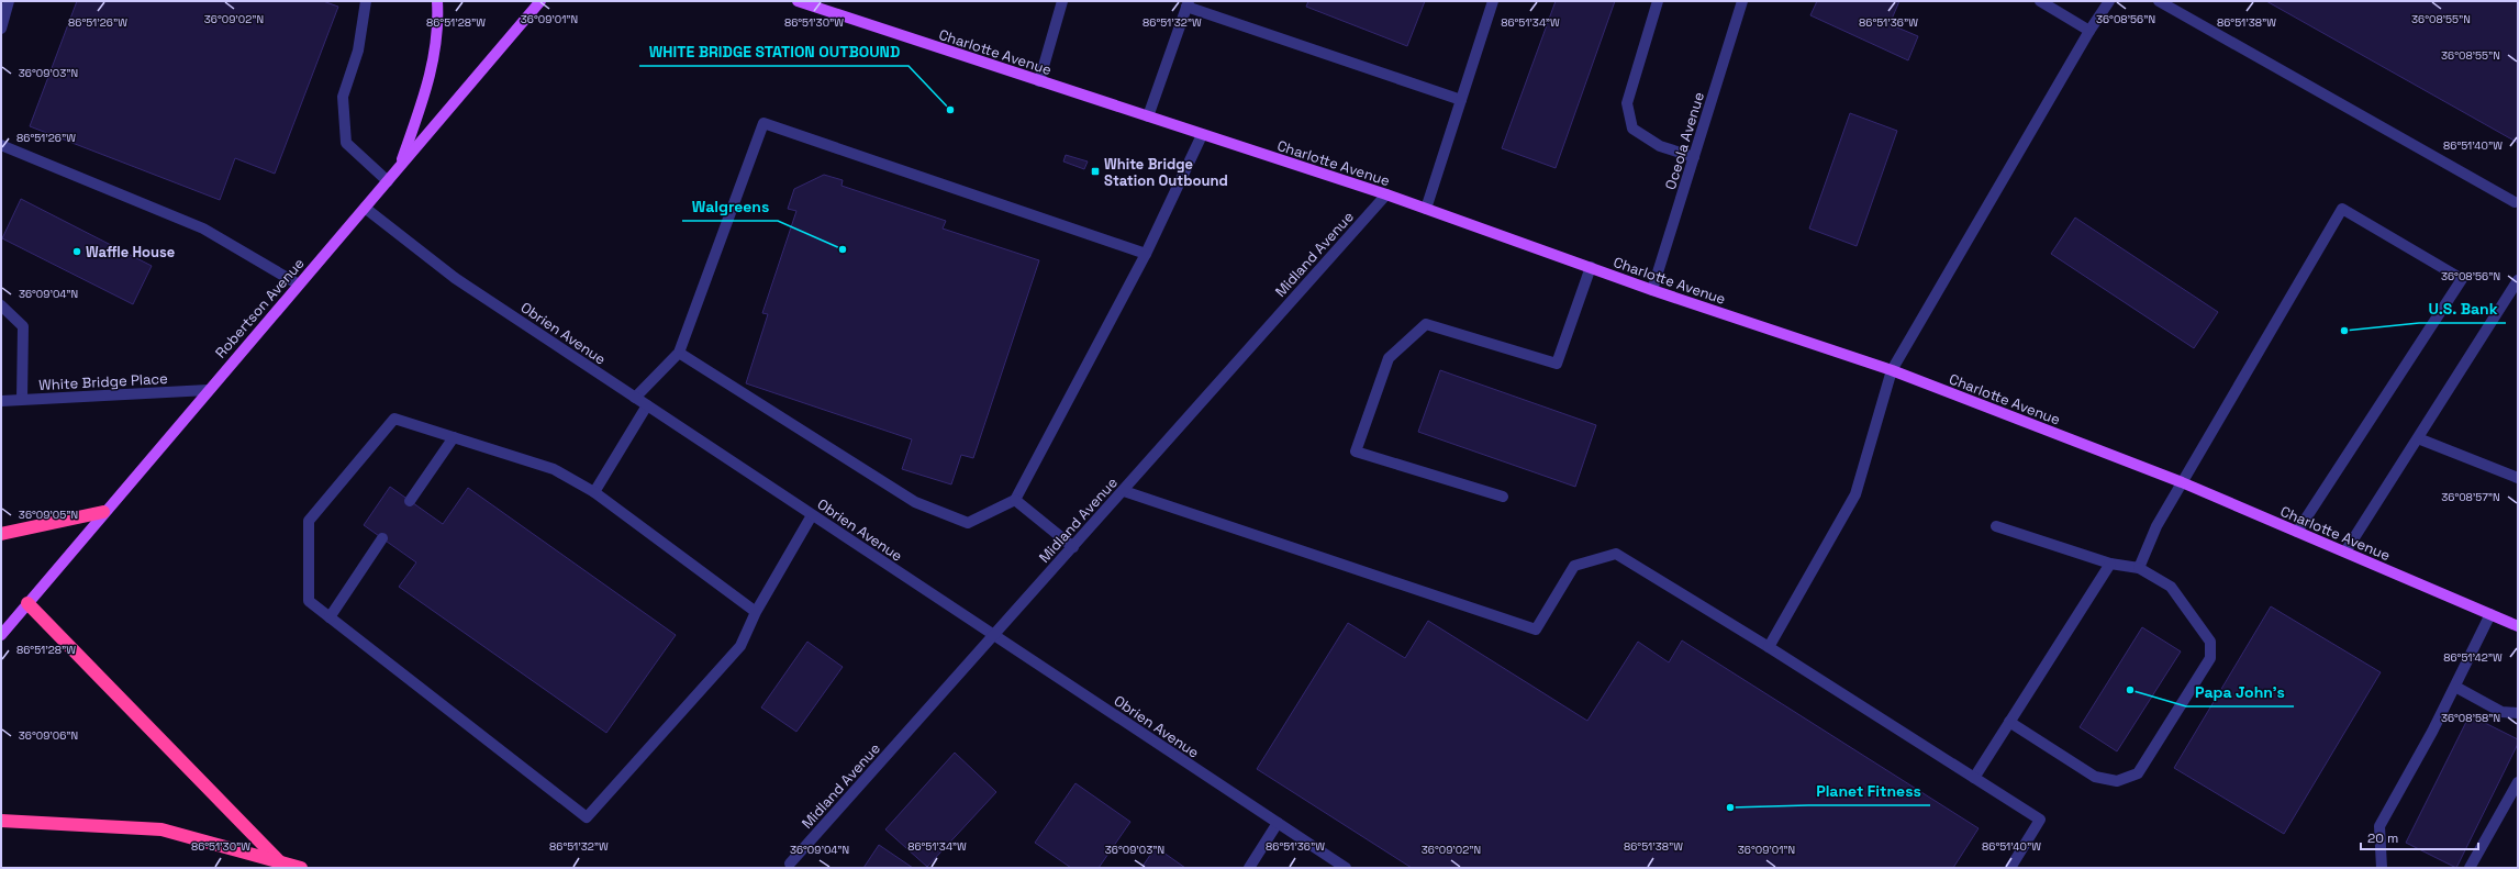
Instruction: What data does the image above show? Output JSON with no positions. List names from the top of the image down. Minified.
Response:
{"streets":{"main road":["Charlotte Avenue","Robertson Avenue"],"street":["Oceola Avenue","Midland Avenue","Obrien Avenue","White Bridge Place"]},"crossings":[["Charlotte Avenue","Oceola Avenue"],["Charlotte Avenue","Midland Avenue"],["Midland Avenue","Obrien Avenue"],["Robertson Avenue","Obrien Avenue"],["Robertson Avenue","White Bridge Place"]],"places":{"other":["WHITE BRIDGE STATION OUTBOUND","Walgreens","Waffle House","U.S. Bank","Papa John's","Planet Fitness"],"transit":["White Bridge Station Outbound"]},"scale_bar":"20 m","coordinates":["36°08'55\"N","36°09'02\"N","36°09'01\"N","36°08'56\"N","86°51'26\"W","86°51'28\"W","86°51'30\"W","86°51'32\"W","86°51'34\"W","86°51'36\"W","86°51'38\"W","36°09'03\"N","86°51'40\"W","36°09'04\"N","36°08'57\"N","36°09'05\"N","86°51'42\"W","36°08'58\"N","36°09'06\"N"]}
